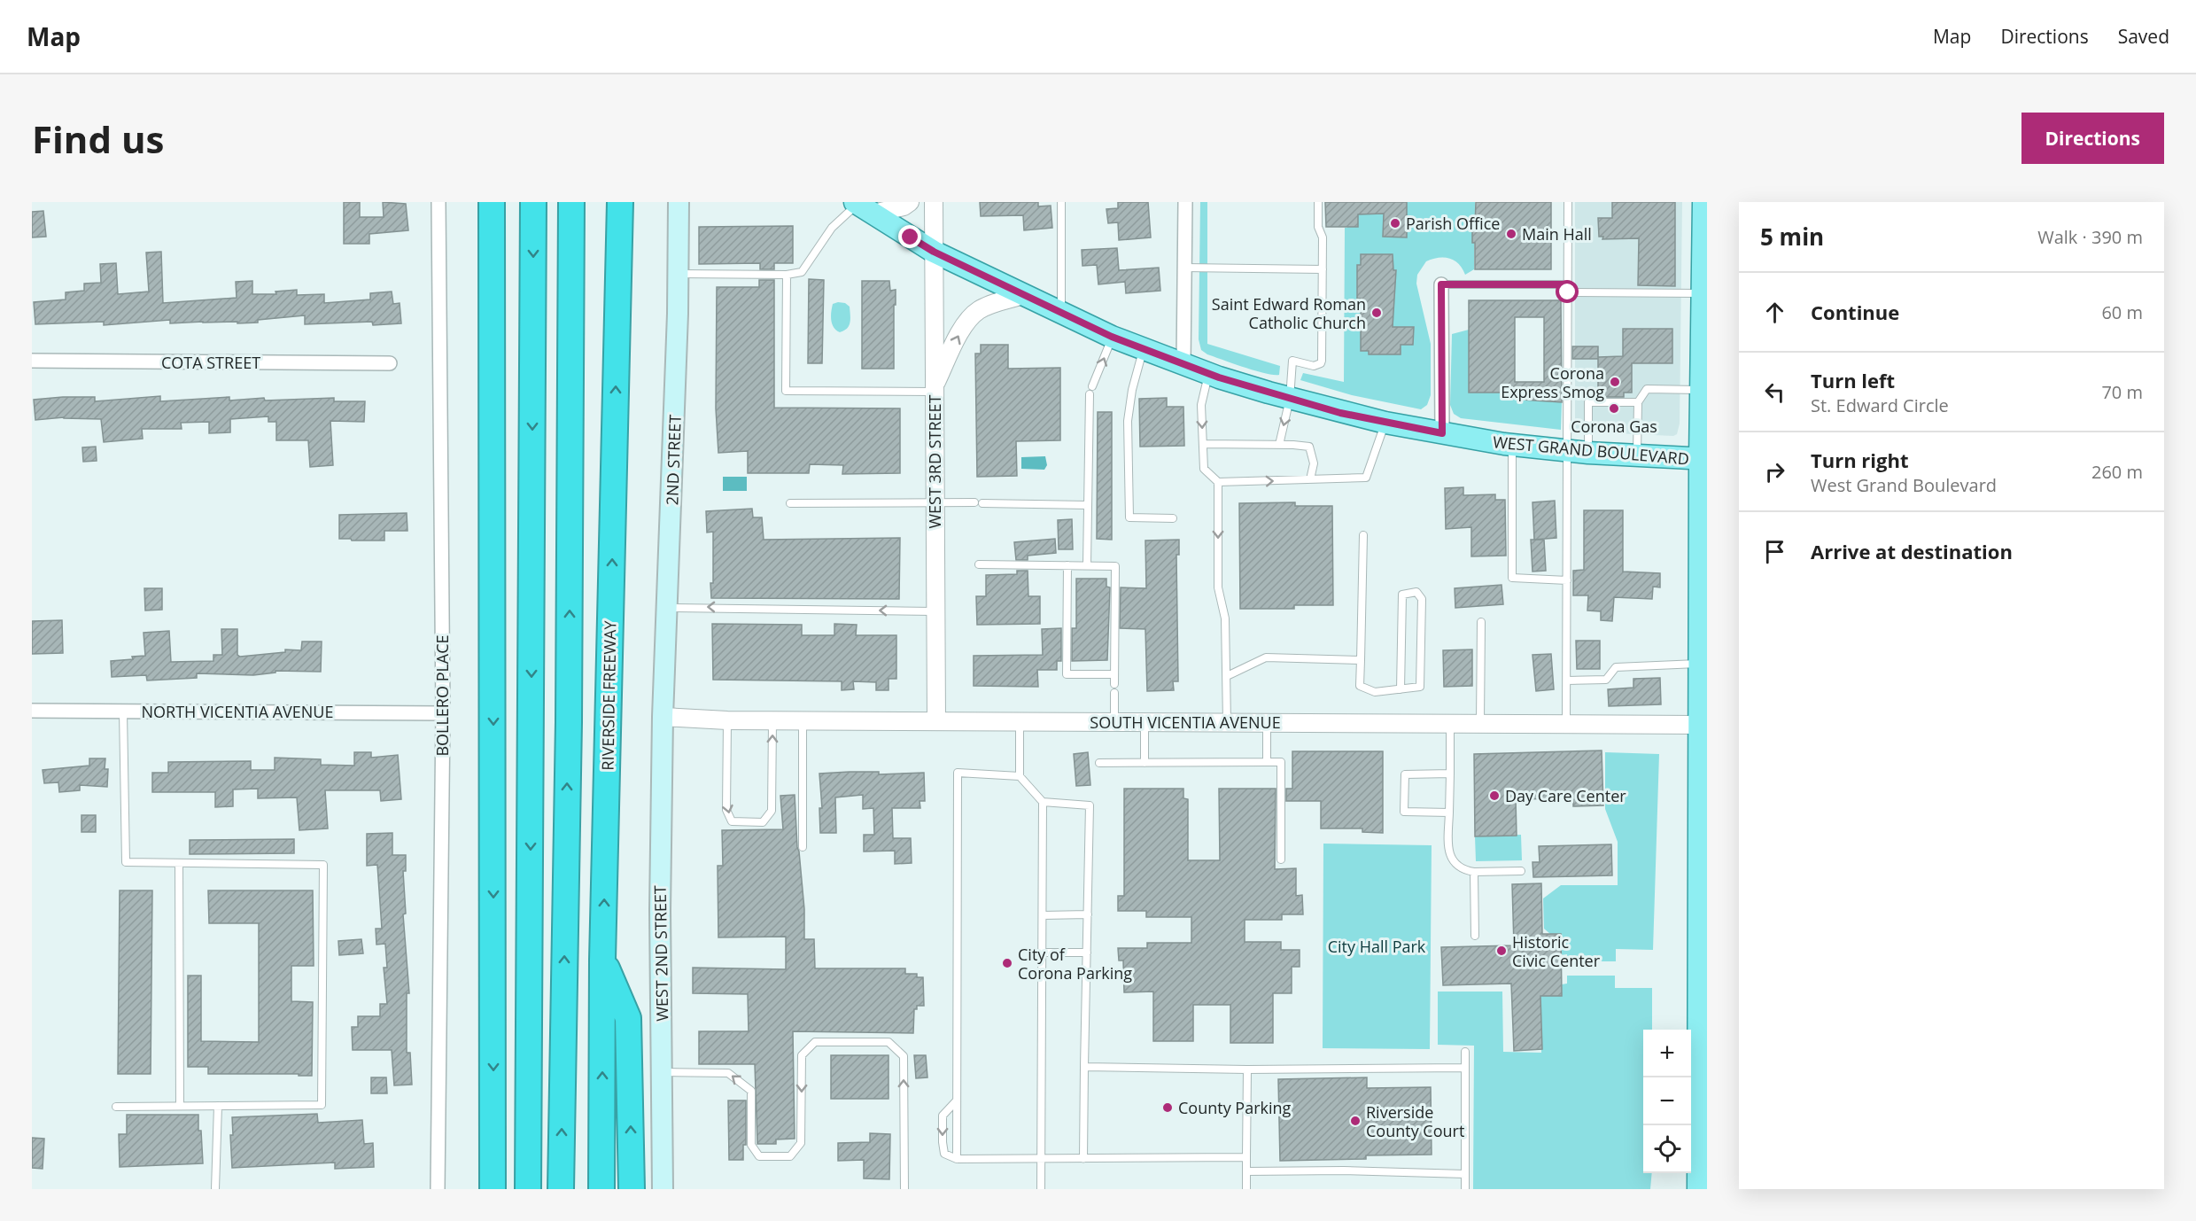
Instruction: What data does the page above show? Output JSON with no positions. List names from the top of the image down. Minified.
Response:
{"streets":{"highway":["RIVERSIDE FREEWAY"],"main road":["WEST GRAND BOULEVARD","2ND STREET","WEST 2ND STREET"],"street":["COTA STREET","WEST 3RD STREET","BOLLERO PLACE","NORTH VICENTIA AVENUE","SOUTH VICENTIA AVENUE"]},"crossings":[["WEST GRAND BOULEVARD","WEST 3RD STREET"],["2ND STREET","SOUTH VICENTIA AVENUE"],["2ND STREET","WEST 2ND STREET"],["WEST 3RD STREET","SOUTH VICENTIA AVENUE"],["BOLLERO PLACE","NORTH VICENTIA AVENUE"],["SOUTH VICENTIA AVENUE","WEST 2ND STREET"]],"parks":["City Hall Park"],"places":["Parish Office","Main Hall","Saint Edward Roman Catholic Church","Corona Express Smog","Corona Gas","Day Care Center","Historic Civic Center","City of Corona Parking","County Parking","Riverside County Court"],"page":{"header":"Map","nav":["Map","Directions","Saved"],"buttons":"Directions","title":"Find us","heading":["5 min","Walk · 390 m"],"list":[["Continue","60 m"],["Turn left","St. Edward Circle","70 m"],["Turn right","West Grand Boulevard","260 m"],"Arrive at destination"],"map_buttons":["+","−"]}}
